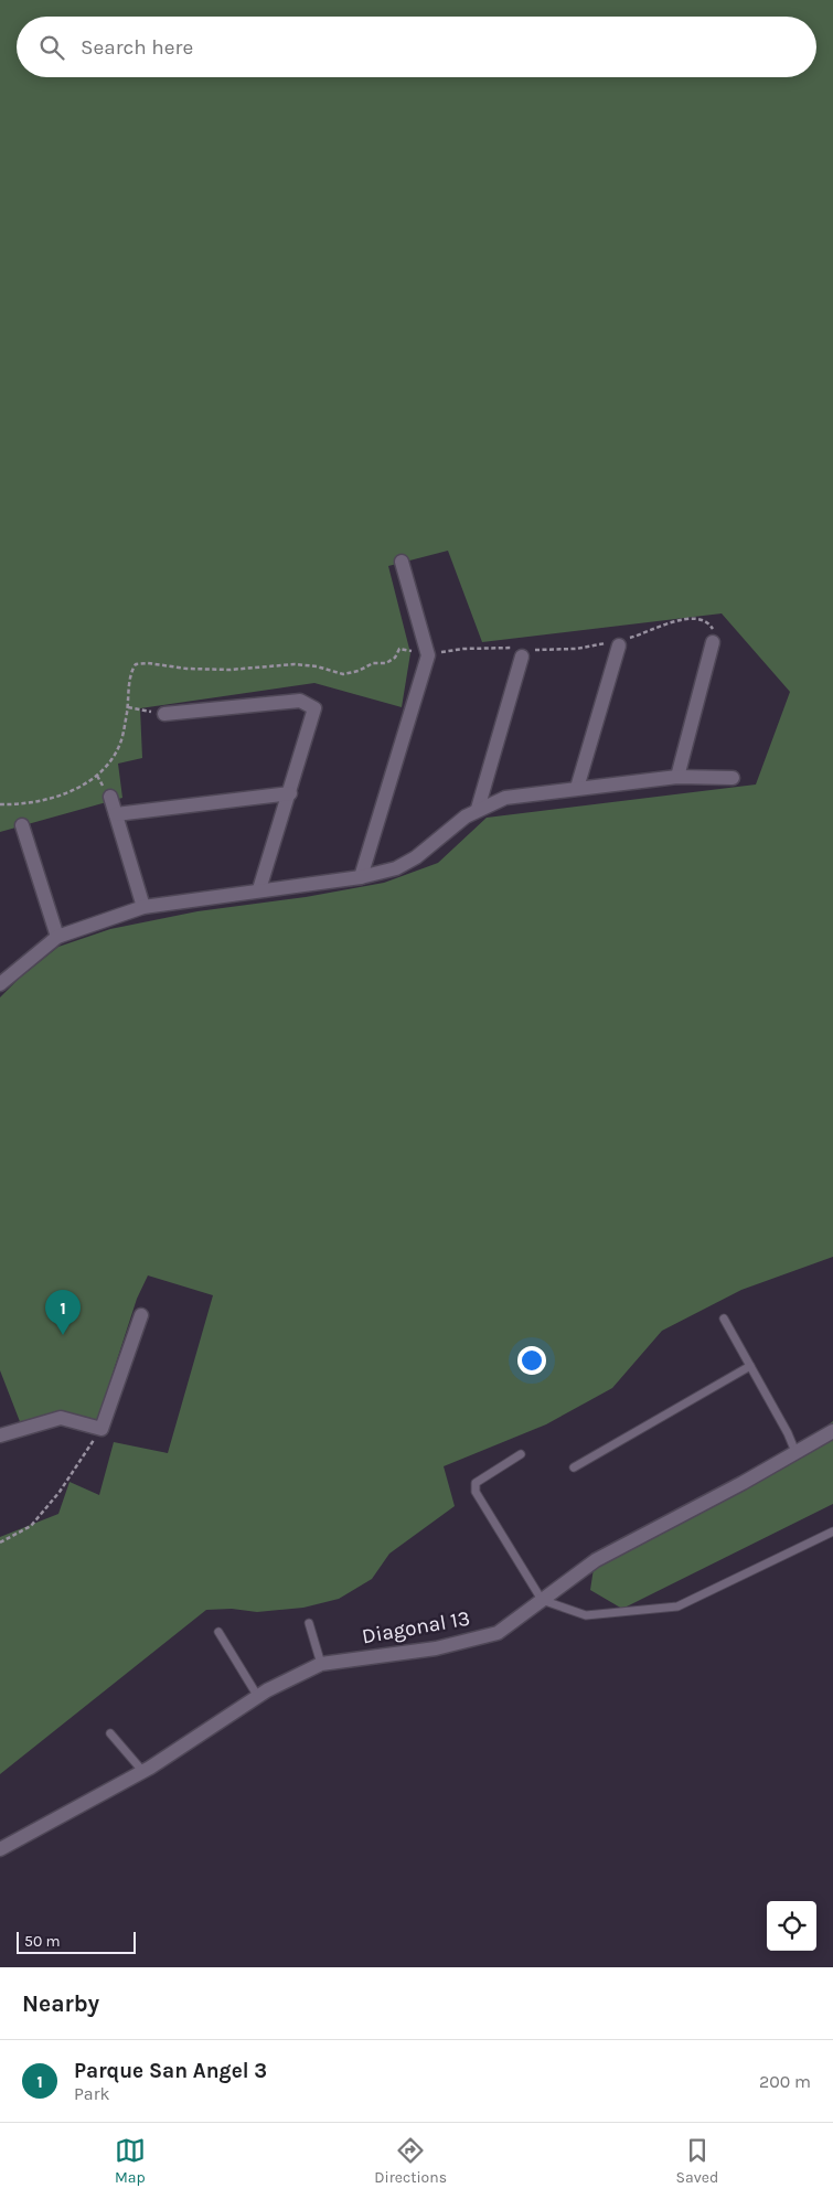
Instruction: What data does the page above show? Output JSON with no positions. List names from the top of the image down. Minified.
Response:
{"streets":{"street":["Diagonal 13"]},"scale_bar":"50 m","page":{"search":"Search here","pins":"1","scale":"50 m","heading":"Nearby","list":[{"mark":"1","name":"Parque San Angel 3","note":"Park","value":"200 m"}],"nav":["Map","Directions","Saved"]}}
